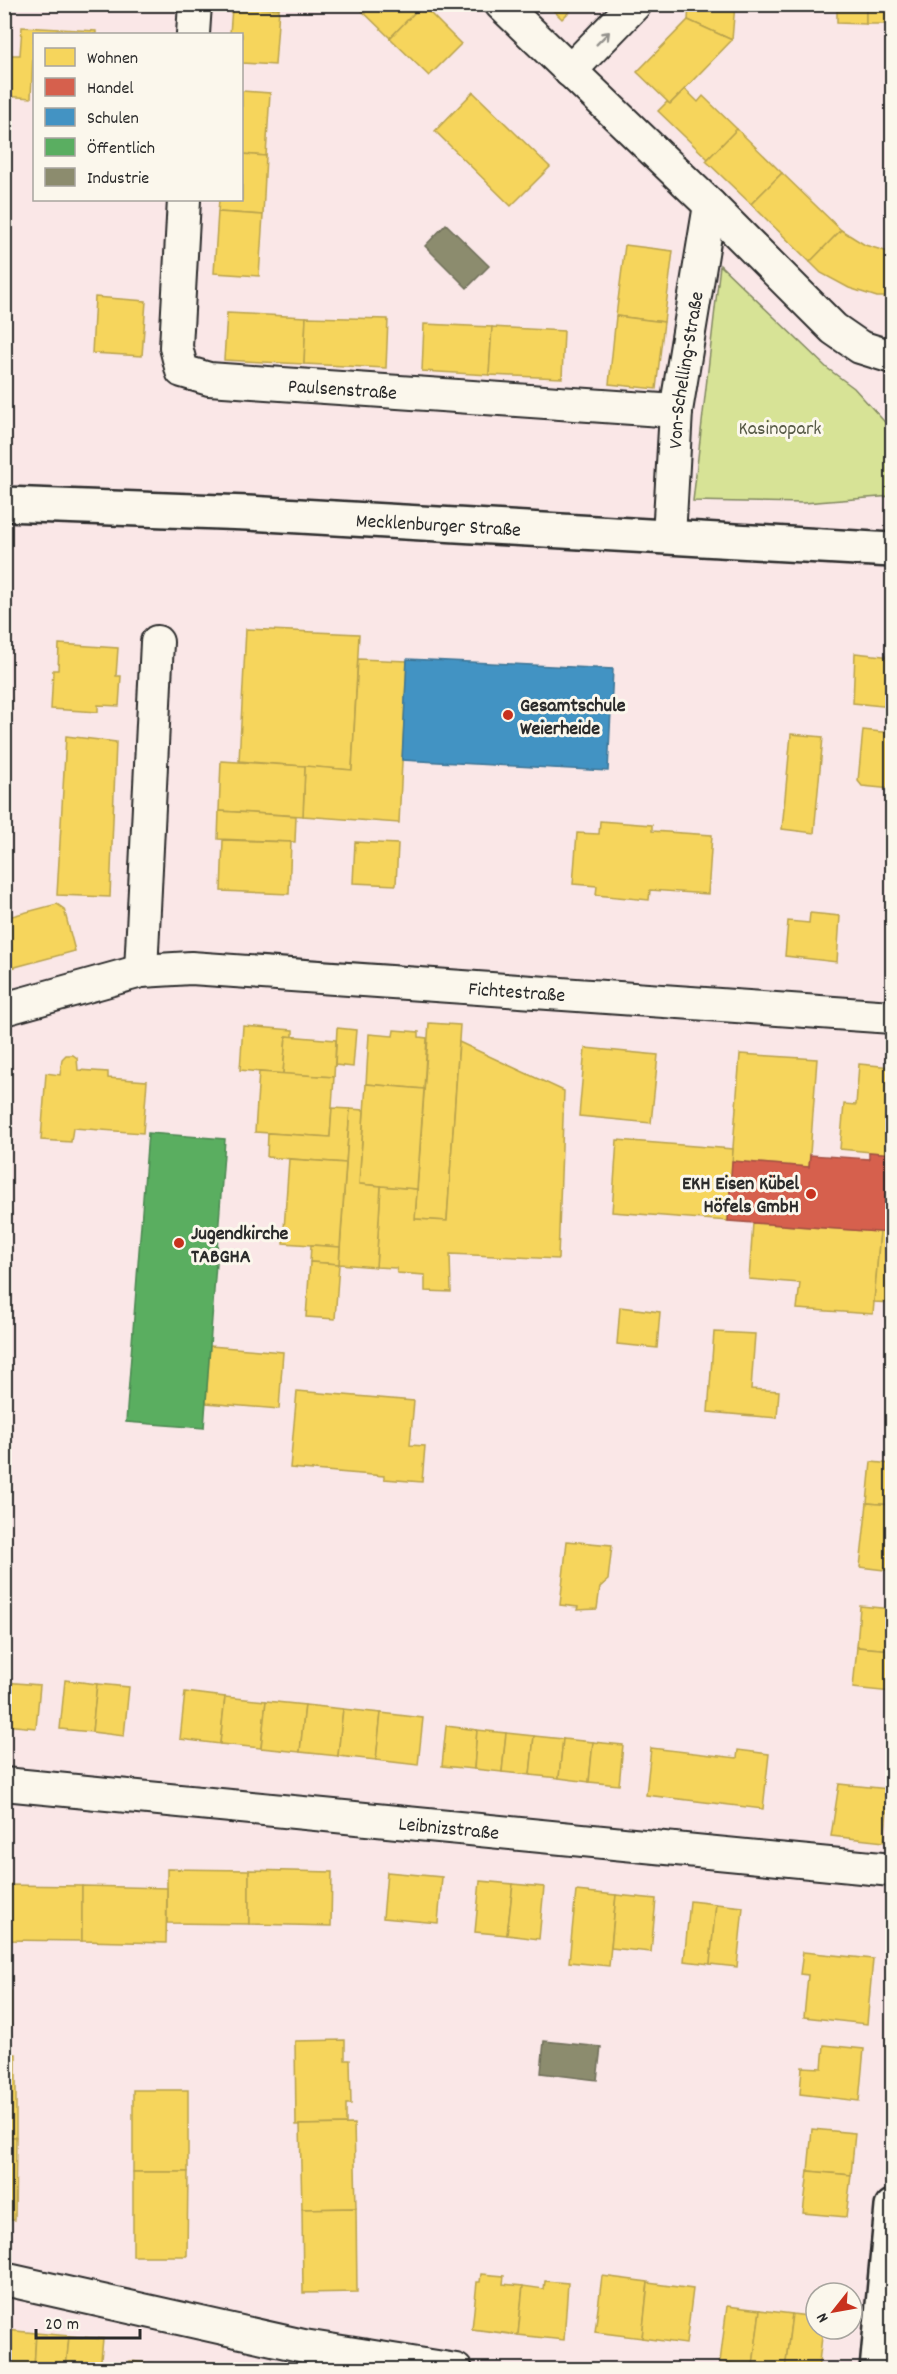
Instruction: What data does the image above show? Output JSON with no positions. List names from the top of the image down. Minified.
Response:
{"streets":{"street":["Von-Schelling-Straße","Paulsenstraße","Mecklenburger Straße","Fichtestraße","Leibnizstraße"]},"crossings":[["Von-Schelling-Straße","Paulsenstraße"],["Von-Schelling-Straße","Mecklenburger Straße"]],"parks":["Kasinopark"],"places":["Gesamtschule Weierheide","EKH Eisen Kübel Höfels GmbH","Jugendkirche TABGHA"],"legend":["Wohnen","Handel","Schulen","Öffentlich","Industrie"],"scale_bar":"20 m","north":"bottom left"}
